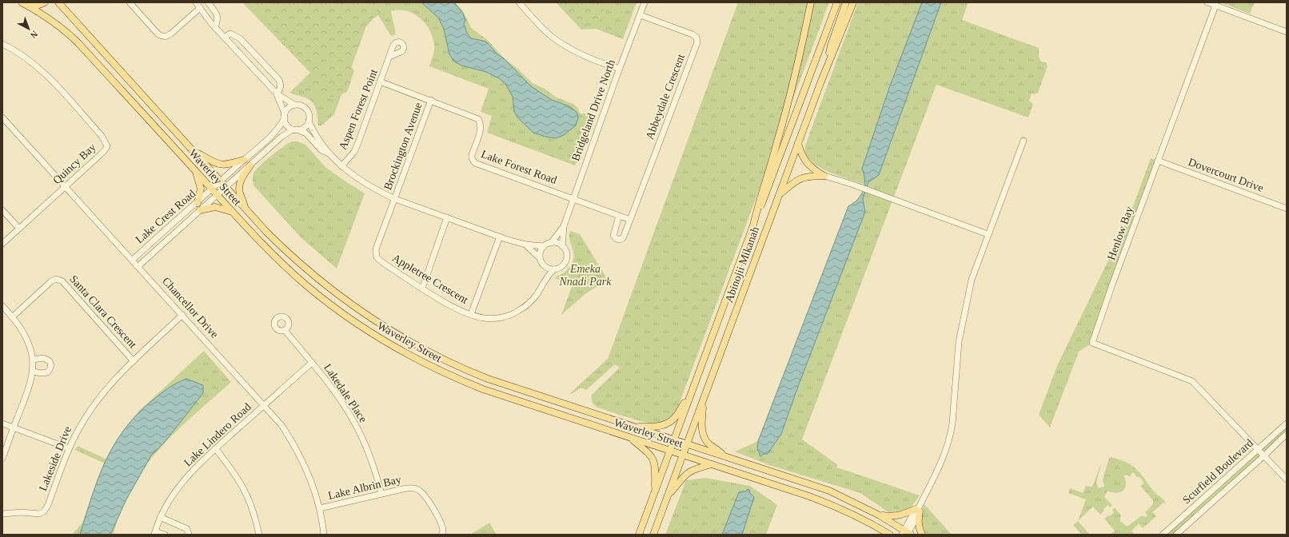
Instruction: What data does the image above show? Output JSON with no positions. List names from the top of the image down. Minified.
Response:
{"streets":{"main road":["Waverley Street","Abinojii Mikanah"],"street":["Abbeydale Crescent","Aspen Forest Point","Bridgeland Drive North","Brockington Avenue","Quincy Bay","Lake Forest Road","Dovercourt Drive","Lake Crest Road","Henlow Bay","Appletree Crescent","Chancellor Drive","Santa Clara Crescent","Lakedale Place","Lake Lindero Road","Lakeside Drive","Scurfield Boulevard","Lake Albrin Bay"]},"crossings":[["Abbeydale Crescent","Bridgeland Drive North"],["Aspen Forest Point","Lake Forest Road"],["Bridgeland Drive North","Lake Forest Road"],["Bridgeland Drive North","Appletree Crescent"],["Brockington Avenue","Lake Forest Road"],["Brockington Avenue","Appletree Crescent"],["Quincy Bay","Chancellor Drive"],["Dovercourt Drive","Henlow Bay"],["Waverley Street","Lake Crest Road"],["Waverley Street","Abinojii Mikanah"],["Lake Crest Road","Chancellor Drive"],["Henlow Bay","Scurfield Boulevard"],["Chancellor Drive","Lake Lindero Road"],["Chancellor Drive","Lakeside Drive"],["Chancellor Drive","Lake Albrin Bay"],["Santa Clara Crescent","Lakeside Drive"],["Lakedale Place","Lake Lindero Road"],["Lakedale Place","Lake Albrin Bay"]],"parks":["Emeka Nnadi Park"],"north":"bottom right"}
